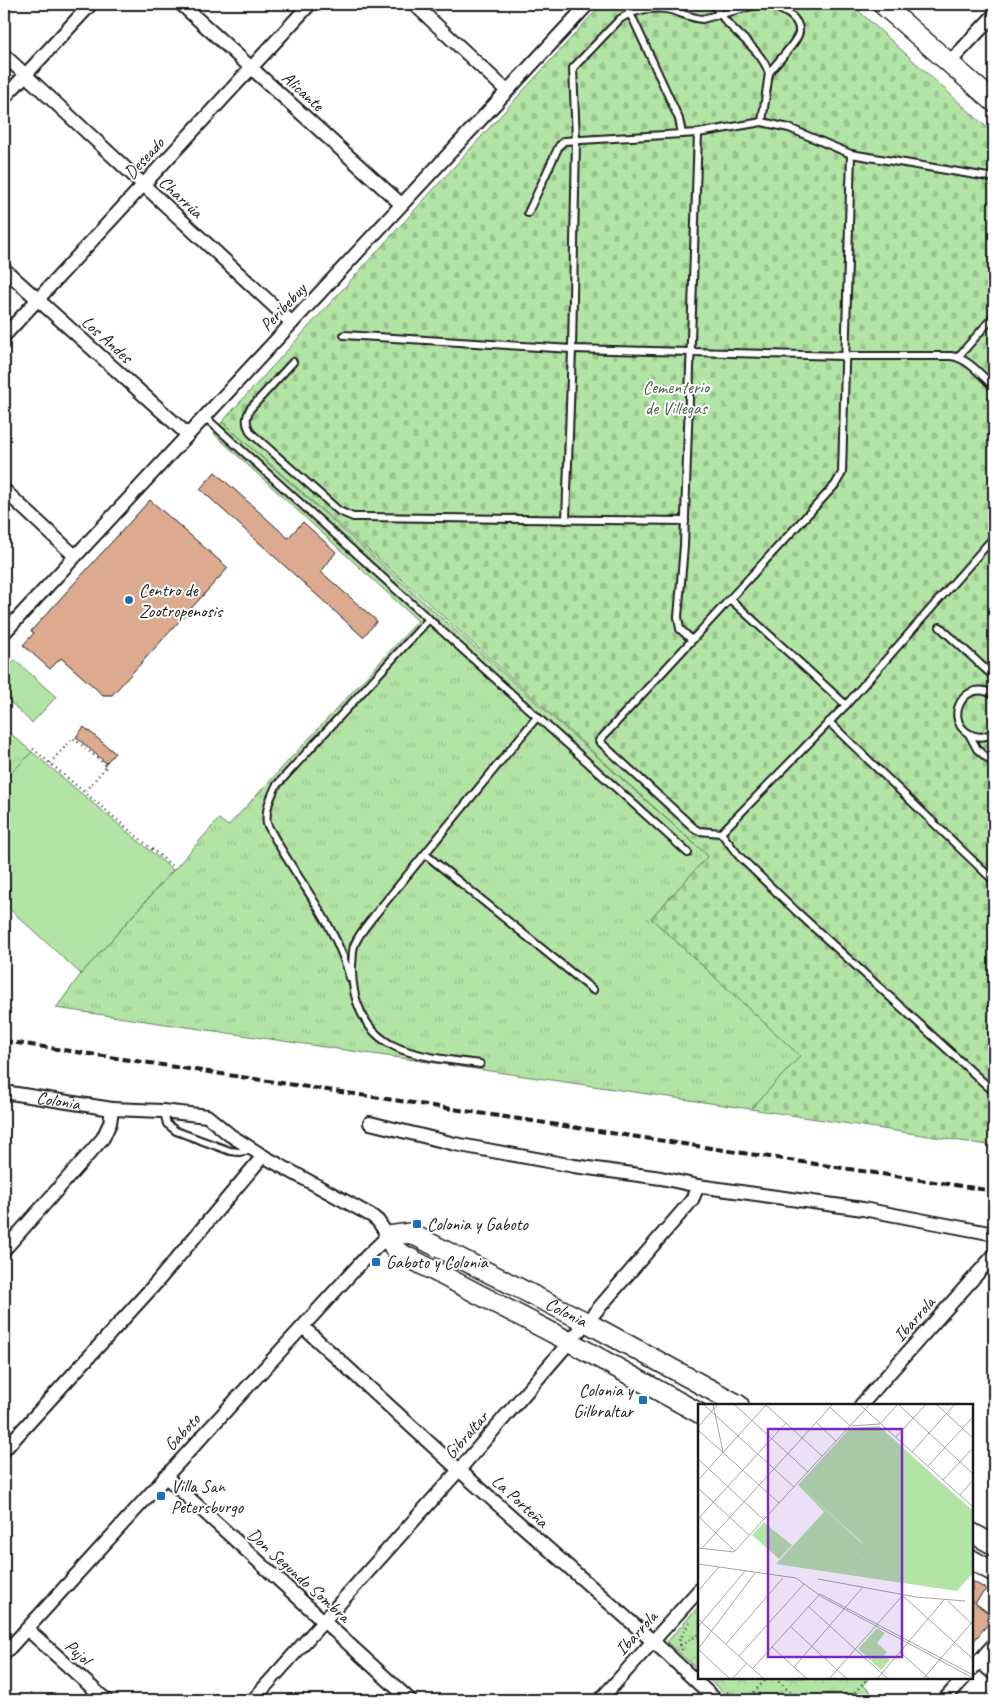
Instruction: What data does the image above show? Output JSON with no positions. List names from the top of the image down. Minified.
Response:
{"streets":{"street":["Alicante","Deseado","Charrúa","Peribebuy","Los Andes","Colonia","Ibarrola","Gaboto","Gibraltar","La Porteña","Don Segundo Sombra","Pujol"]},"crossings":[["Alicante","Deseado"],["Alicante","Peribebuy"],["Deseado","Charrúa"],["Deseado","Los Andes"],["Charrúa","Peribebuy"],["Peribebuy","Los Andes"],["Colonia","Gaboto"],["Colonia","Gibraltar"],["Ibarrola","La Porteña"],["Gaboto","La Porteña"],["Gaboto","Don Segundo Sombra"],["Gaboto","Pujol"],["Gibraltar","La Porteña"],["Gibraltar","Don Segundo Sombra"]],"parks":["Cementerio de Villegas"],"places":{"other":["Centro de Zootropenosis"],"transit":["Colonia y Gaboto","Gaboto y Colonia","Colonia y Gilbraltar","Villa San Petersburgo"]}}
